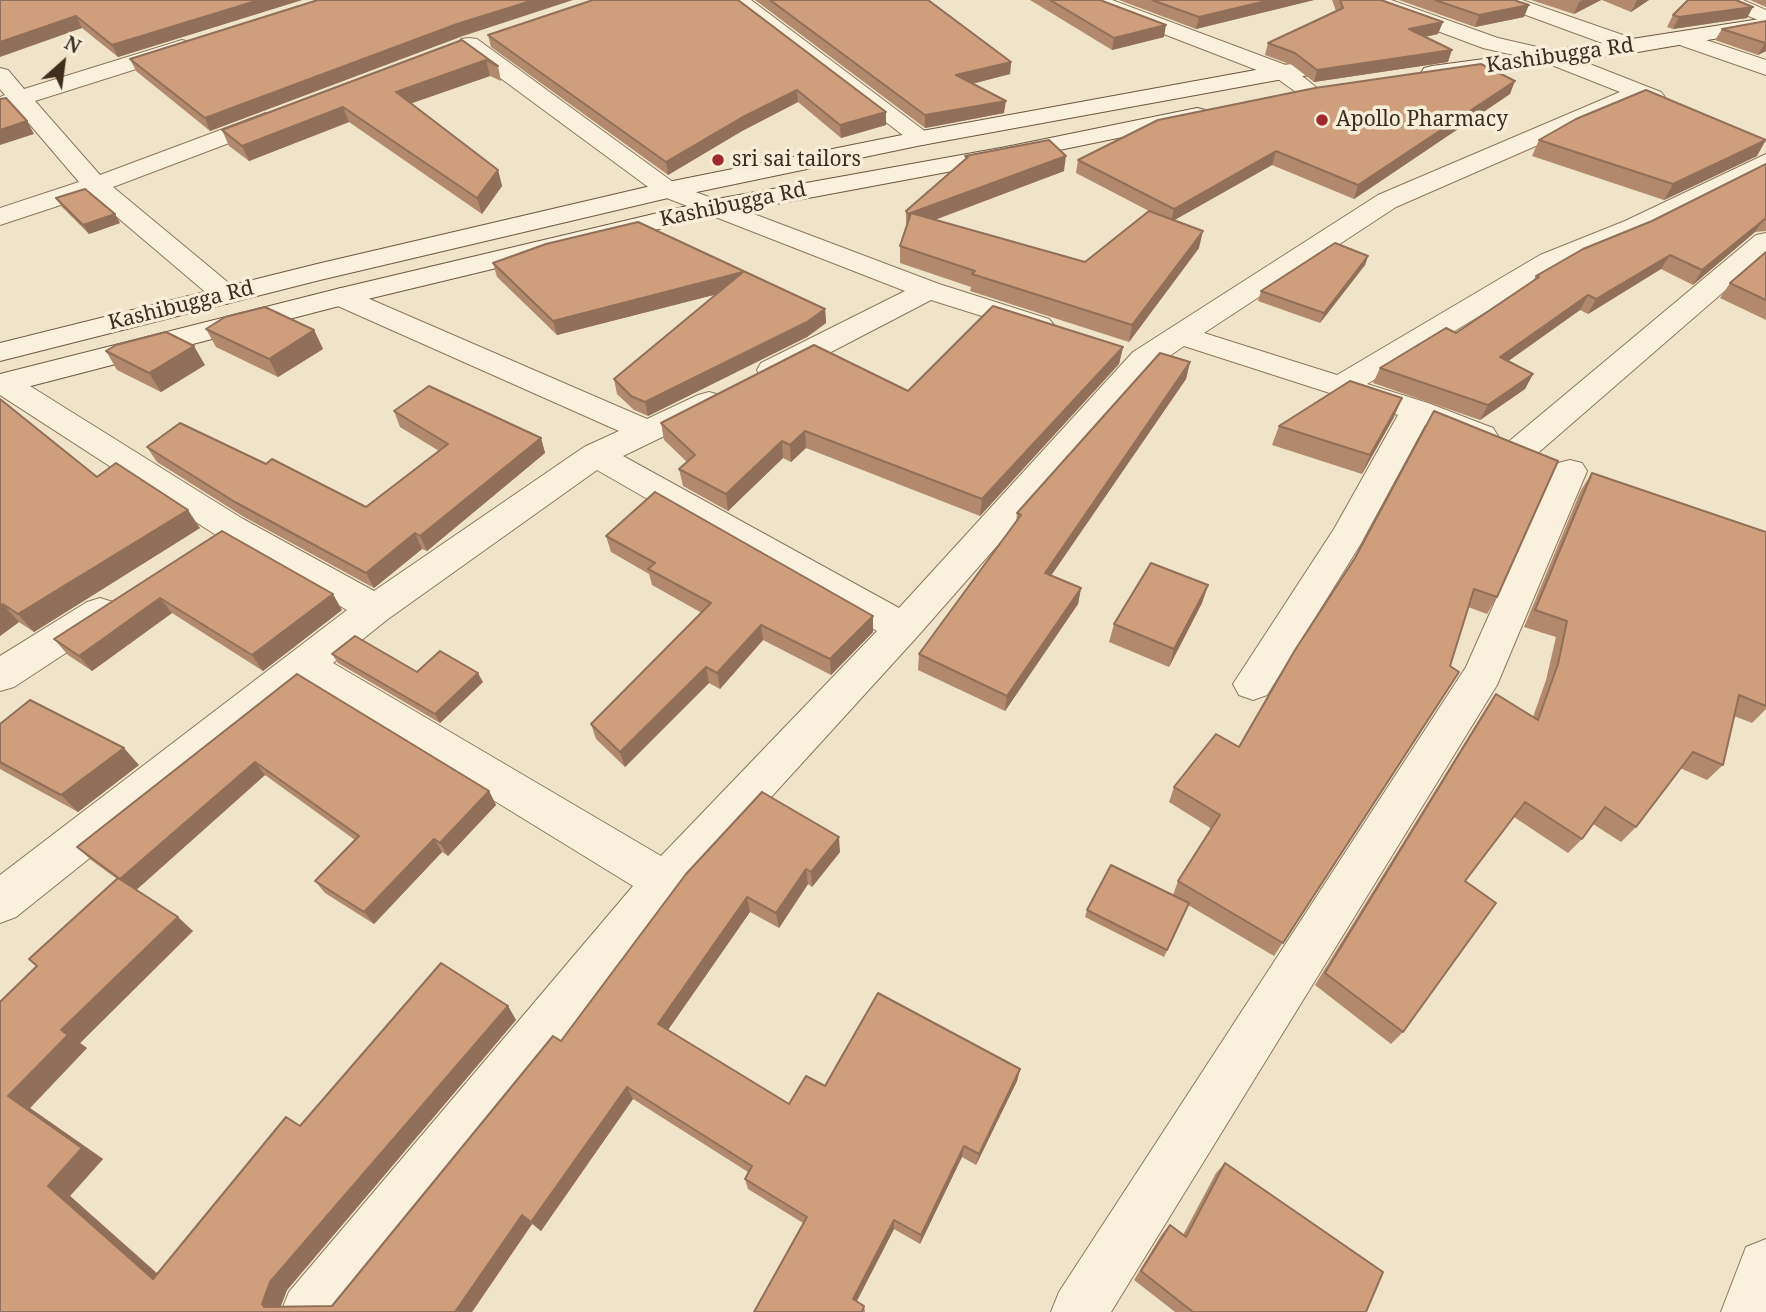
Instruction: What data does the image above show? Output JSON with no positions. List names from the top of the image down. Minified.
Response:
{"streets":{"street":["Kashibugga Rd"]},"places":["Apollo Pharmacy","sri sai tailors"],"north":"top right"}
